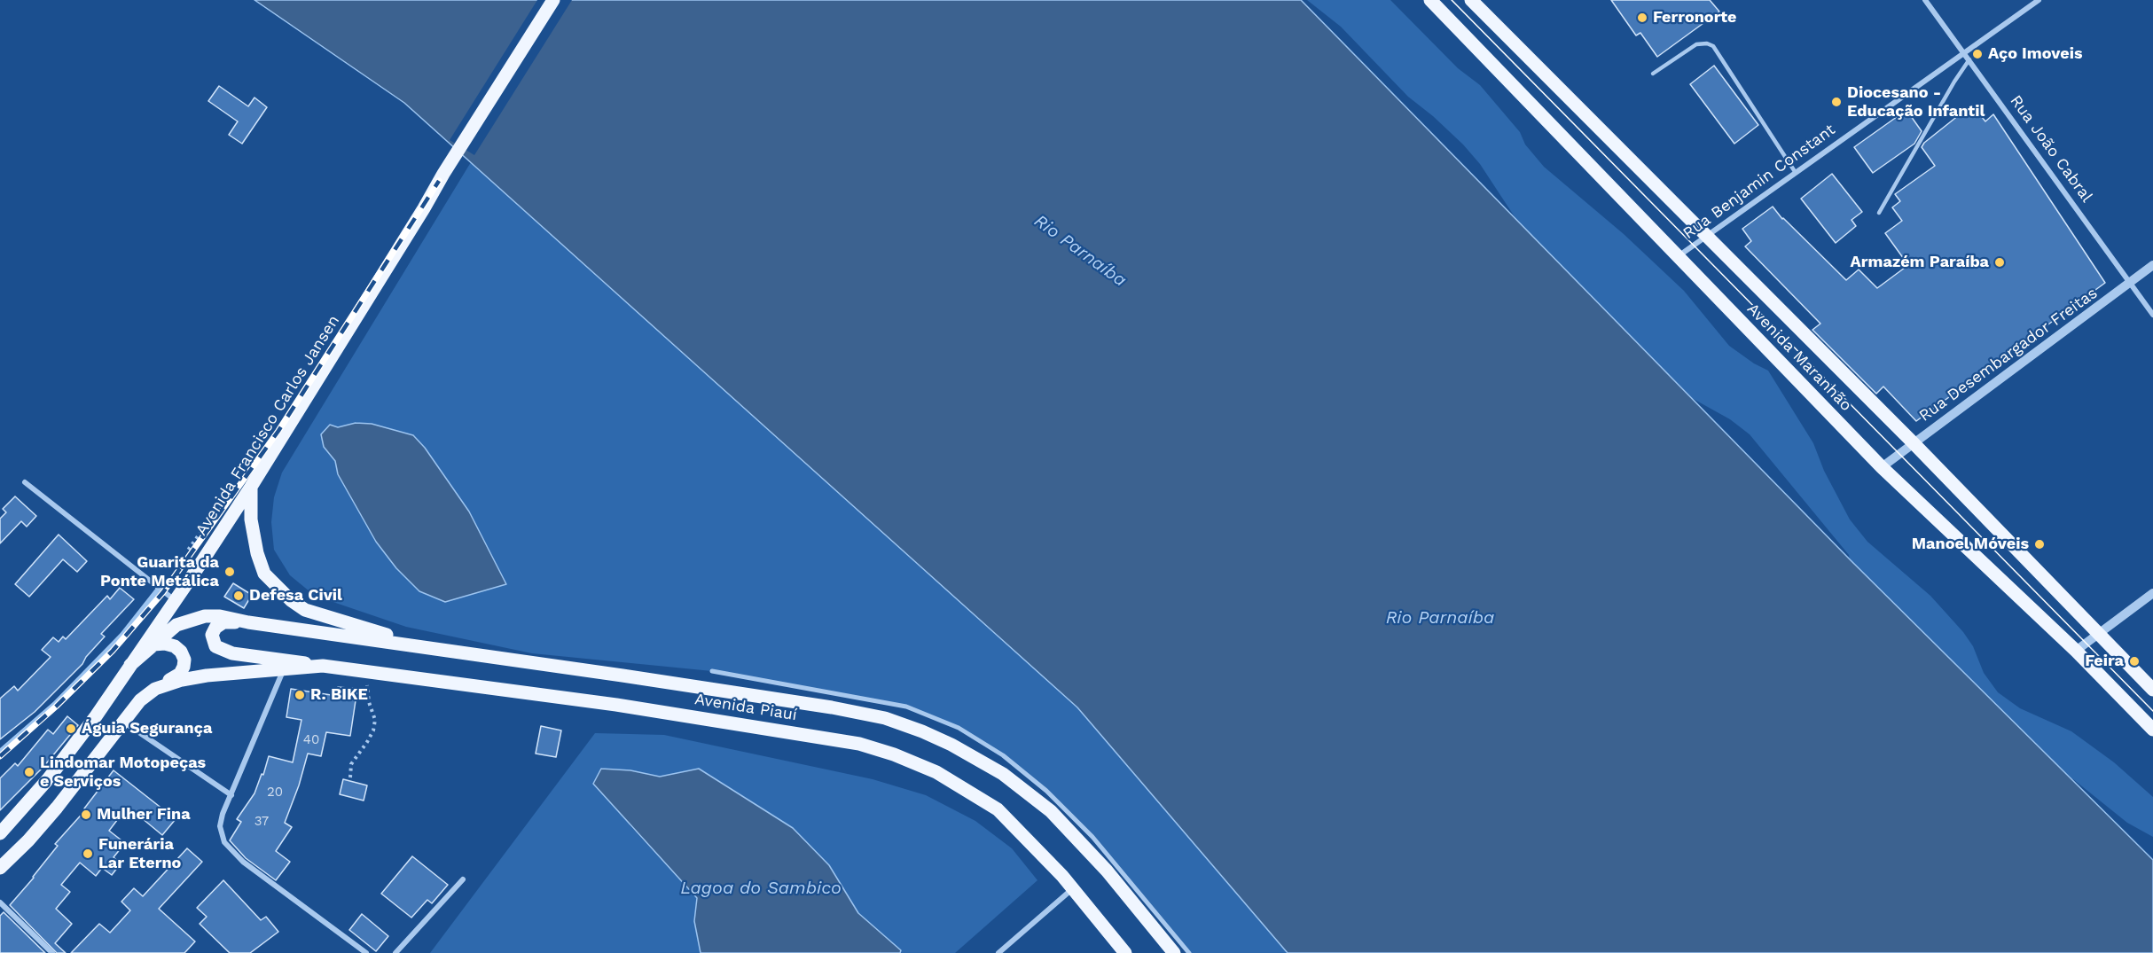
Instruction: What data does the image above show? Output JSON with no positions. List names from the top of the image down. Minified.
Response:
{"streets":{"main road":["Avenida Maranhão","Avenida Francisco Carlos Jansen","Avenida Piauí"],"street":["Rua João Cabral","Rua Benjamin Constant","Rua Desembargador Freitas"]},"crossings":[["Rua João Cabral","Rua Benjamin Constant"],["Rua João Cabral","Rua Desembargador Freitas"],["Rua Benjamin Constant","Avenida Maranhão"],["Rua Desembargador Freitas","Avenida Maranhão"],["Avenida Francisco Carlos Jansen","Avenida Piauí"]],"water":["Rio Parnaíba","Lagoa do Sambico"],"places":["Ferronorte","Aço Imoveis","Diocesano - Educação Infantil","Armazém Paraíba","Manoel Móveis","Guarita da Ponte Metálica","Defesa Civil","Feira","R. BIKE","Águia Segurança","Lindomar Motopeças e Serviços","Mulher Fina","Funerária Lar Eterno"],"house_numbers":["40","20","37"]}
